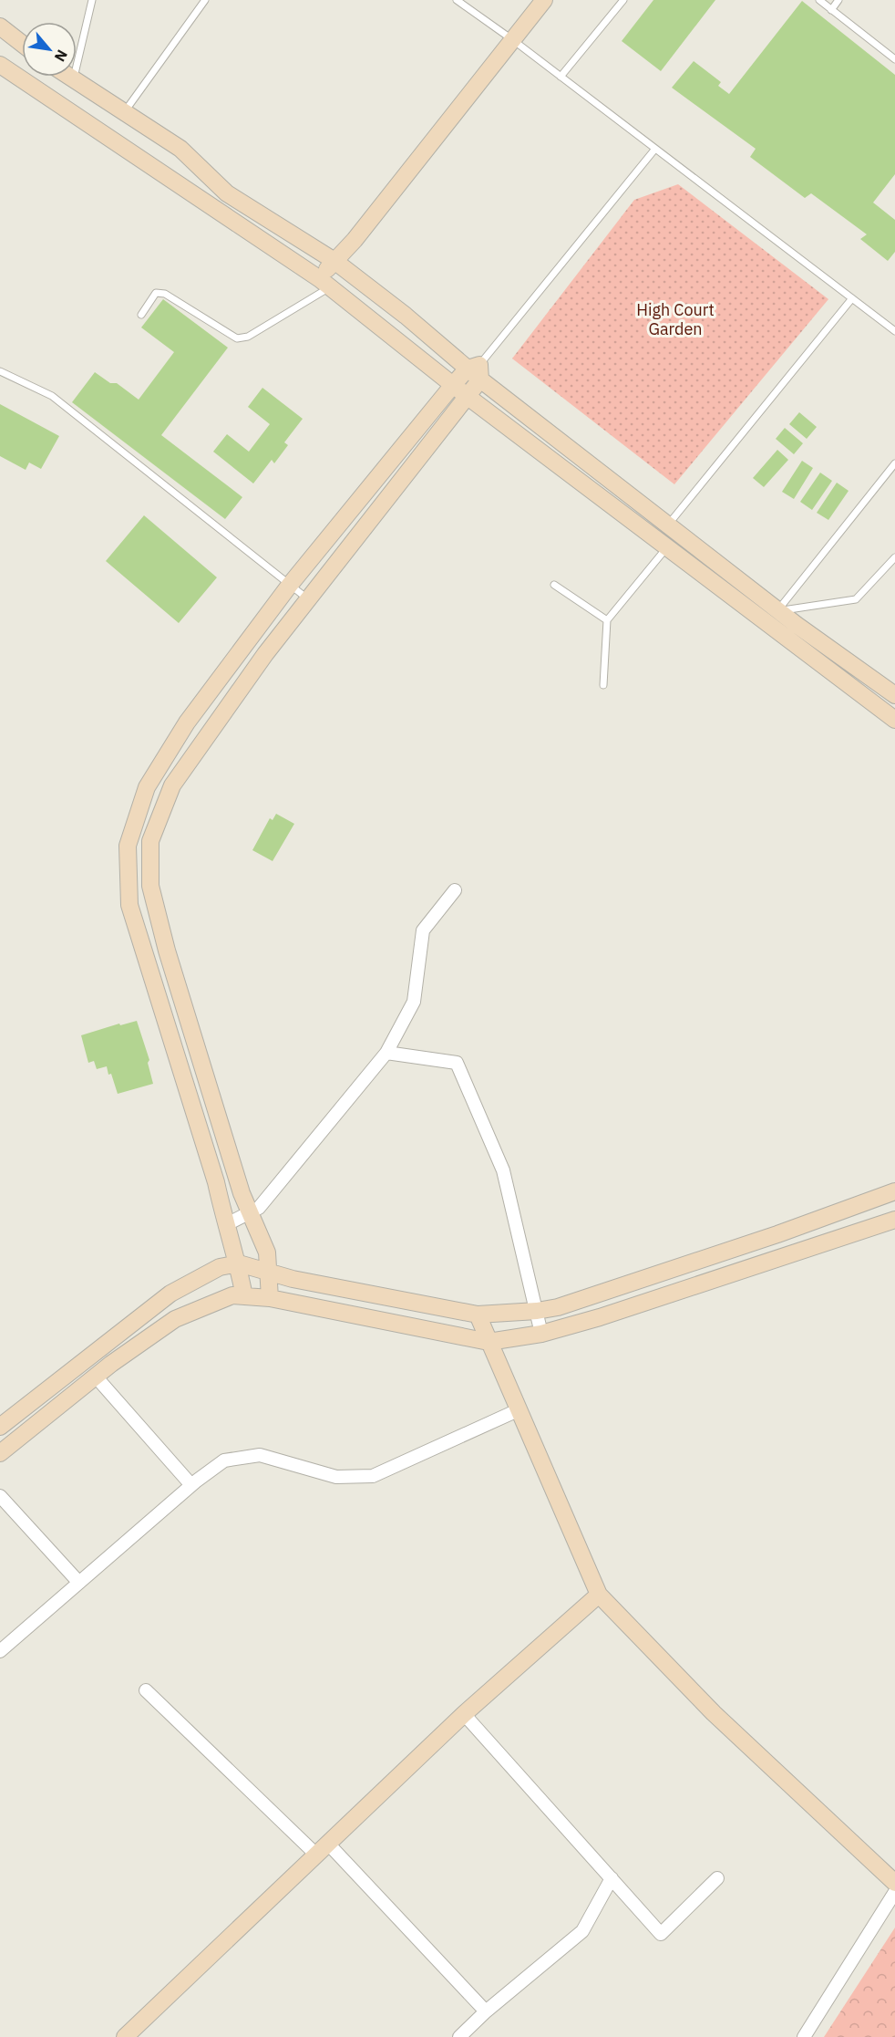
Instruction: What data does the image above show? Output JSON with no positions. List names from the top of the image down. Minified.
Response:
{"parks":["High Court Garden"],"north":"bottom right"}
